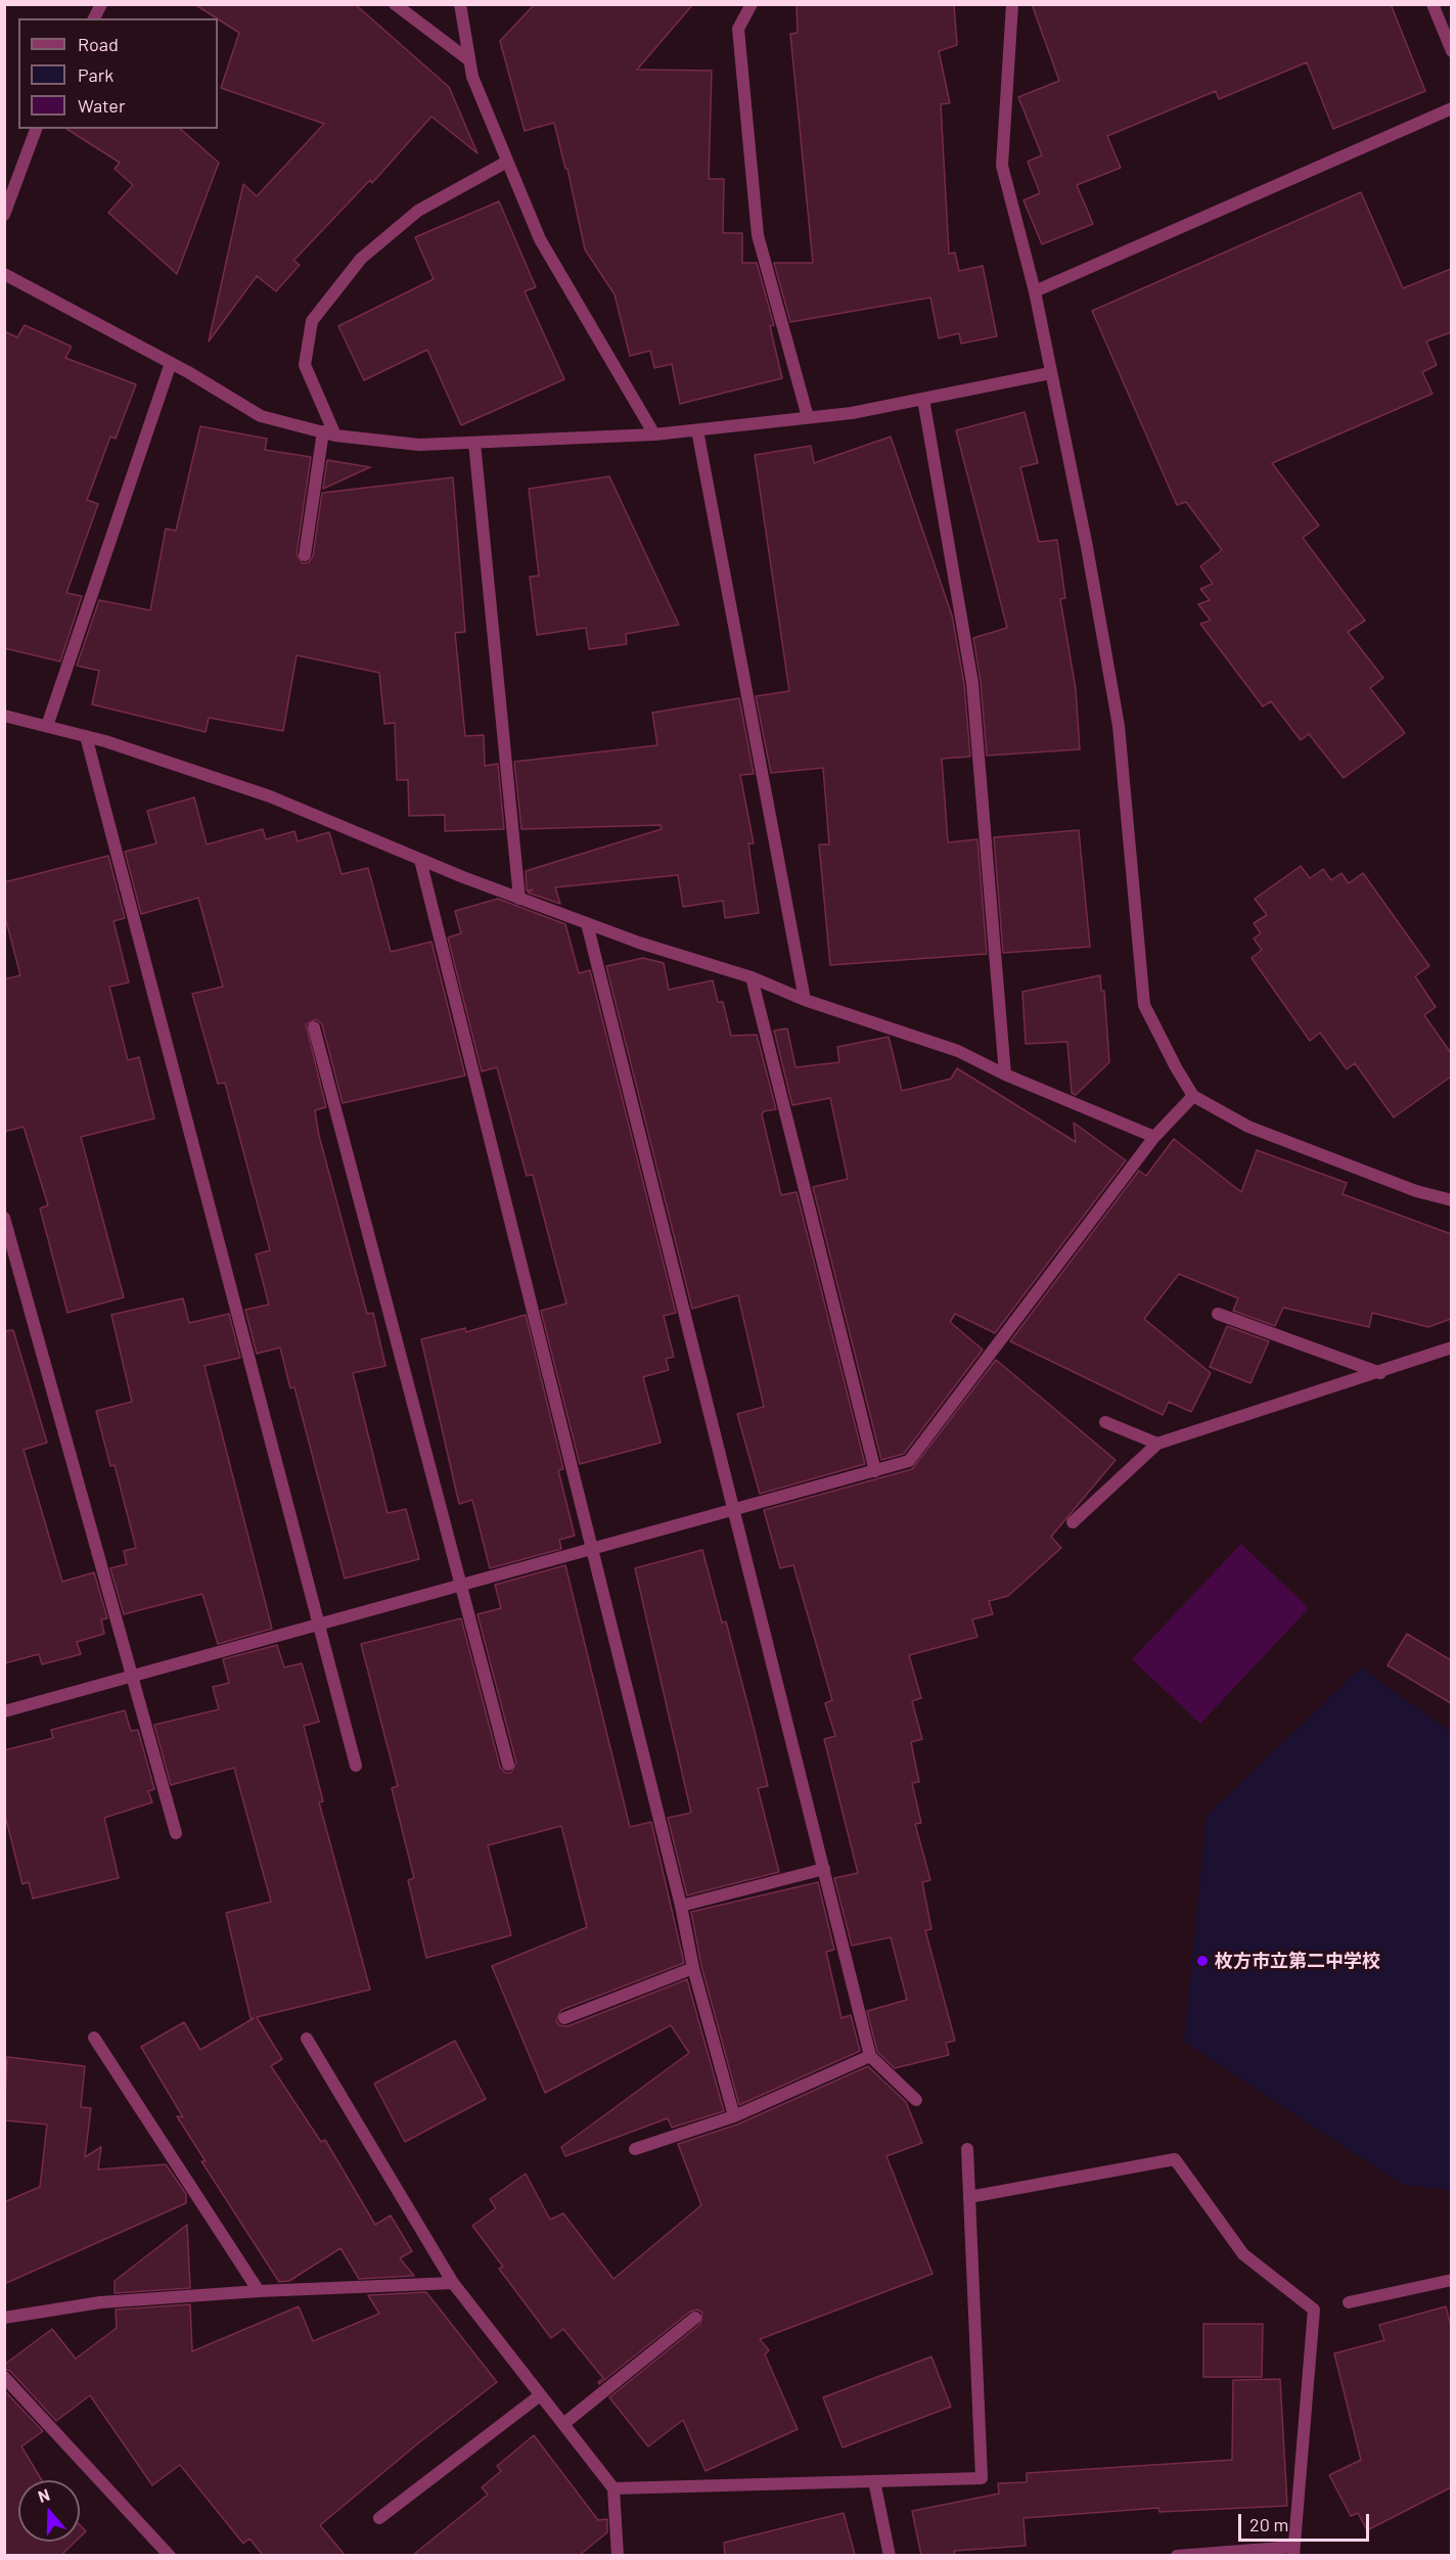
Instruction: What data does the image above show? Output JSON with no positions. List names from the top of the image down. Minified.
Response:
{"places":["枚方市立第二中学校"],"legend":["Road","Park","Water"],"scale_bar":"20 m","north":"top"}
